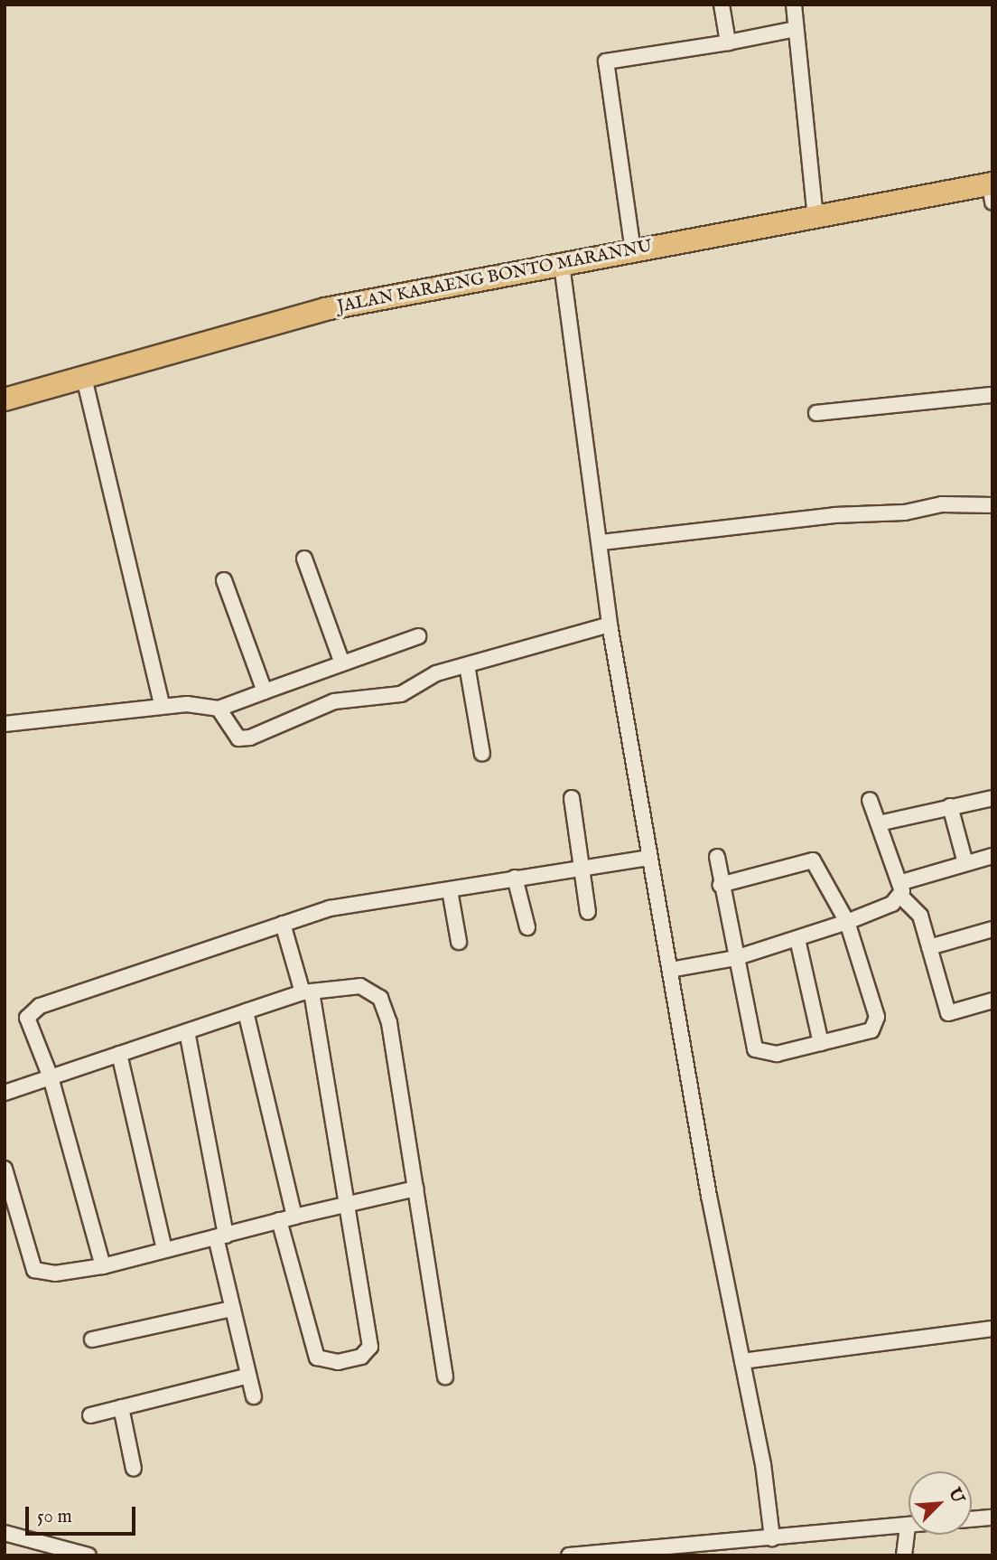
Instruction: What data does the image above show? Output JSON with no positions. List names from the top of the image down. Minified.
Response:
{"streets":{"main road":["JALAN KARAENG BONTO MARANNU"]},"scale_bar":"50 m","north":"top right"}
